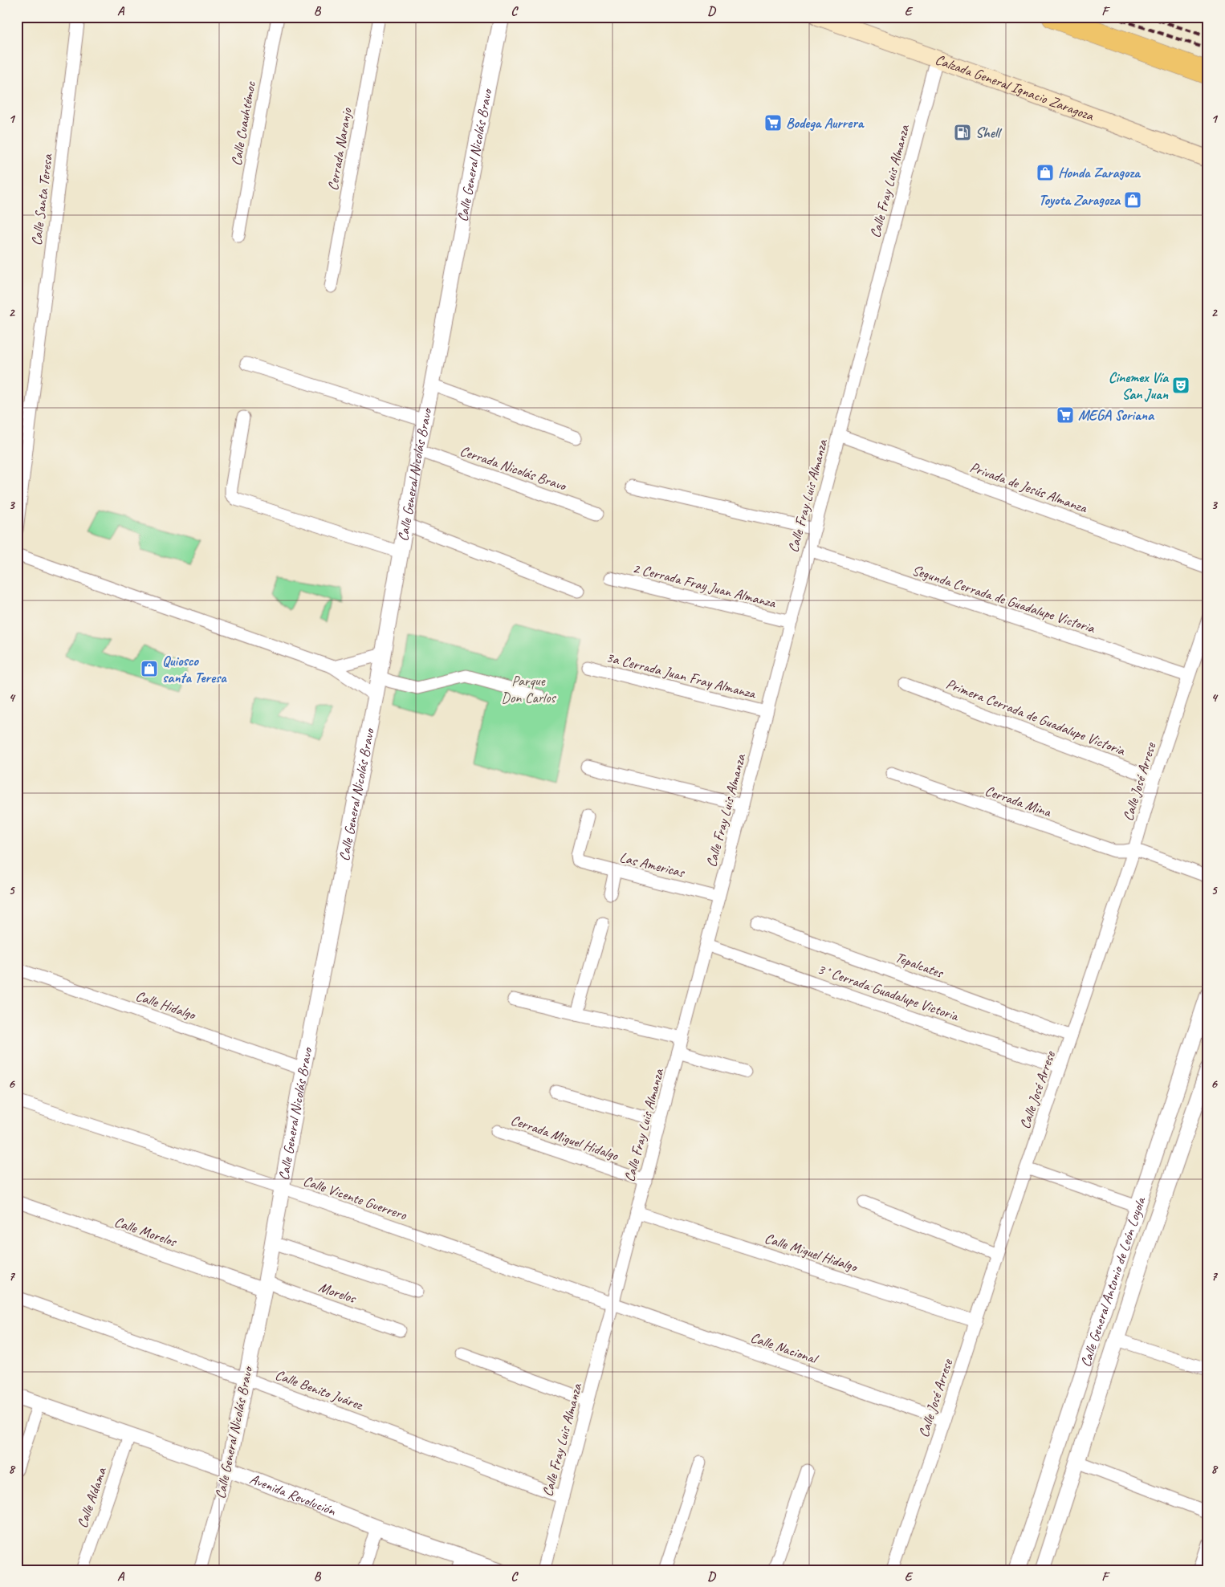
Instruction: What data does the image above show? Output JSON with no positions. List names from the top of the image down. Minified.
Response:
{"streets":{"main road":["Calzada General Ignacio Zaragoza"],"street":["Calle Cuauhtémoc","Cerrada Naranjo","Calle General Nicolás Bravo","Calle Fray Luis Almanza","Calle Santa Teresa","Cerrada Nicolás Bravo","Privada de Jesús Almanza","2 Cerrada Fray Juan Almanza","Segunda Cerrada de Guadalupe Victoria","3a Cerrada Juan Fray Almanza","Primera Cerrada de Guadalupe Victoria","Calle José Arrese","Cerrada Mina","Las Americas","Tepalcates","3˚ Cerrada Guadalupe Victoria","Calle Hidalgo","Cerrada Miguel Hidalgo","Calle Vicente Guerrero","Calle Morelos","Calle Miguel Hidalgo","Calle General Antonio de León Loyola","Morelos","Calle Nacional","Calle Benito Juárez","Avenida Revolución","Calle Aldama"]},"crossings":[["Calzada General Ignacio Zaragoza","Calle Fray Luis Almanza"],["Calle General Nicolás Bravo","Cerrada Nicolás Bravo"],["Calle General Nicolás Bravo","Calle Hidalgo"],["Calle General Nicolás Bravo","Calle Vicente Guerrero"],["Calle General Nicolás Bravo","Calle Morelos"],["Calle General Nicolás Bravo","Morelos"],["Calle General Nicolás Bravo","Calle Benito Juárez"],["Calle General Nicolás Bravo","Avenida Revolución"],["Calle Fray Luis Almanza","Privada de Jesús Almanza"],["Calle Fray Luis Almanza","2 Cerrada Fray Juan Almanza"],["Calle Fray Luis Almanza","Segunda Cerrada de Guadalupe Victoria"],["Calle Fray Luis Almanza","3a Cerrada Juan Fray Almanza"],["Calle Fray Luis Almanza","Las Americas"],["Calle Fray Luis Almanza","3˚ Cerrada Guadalupe Victoria"],["Calle Fray Luis Almanza","Cerrada Miguel Hidalgo"],["Calle Fray Luis Almanza","Calle Vicente Guerrero"],["Calle Fray Luis Almanza","Calle Miguel Hidalgo"],["Calle Fray Luis Almanza","Calle Nacional"],["Calle Fray Luis Almanza","Calle Benito Juárez"],["Segunda Cerrada de Guadalupe Victoria","Calle José Arrese"],["Primera Cerrada de Guadalupe Victoria","Calle José Arrese"],["Calle José Arrese","Cerrada Mina"],["Calle José Arrese","Tepalcates"],["Calle José Arrese","3˚ Cerrada Guadalupe Victoria"],["Calle José Arrese","Calle Miguel Hidalgo"],["Calle José Arrese","Calle Nacional"],["Calle Vicente Guerrero","Calle Nacional"],["Calle Morelos","Morelos"],["Avenida Revolución","Calle Aldama"]],"parks":["Parque Don Carlos"],"places":{"supermarket":["Bodega Aurrera","MEGA Soriana"],"fuel station":["Shell"],"shop":["Honda Zaragoza","Toyota Zaragoza","Quiosco santa Teresa"],"theatre":["Cinemex Vía San Juan"]},"grid":{"columns":["A","B","C","D","E","F"],"rows":["1","2","3","4","5","6","7","8"]}}
